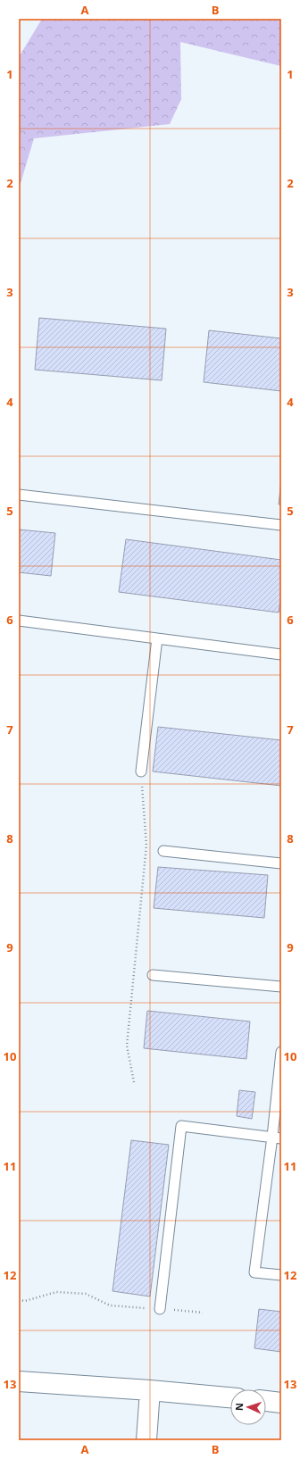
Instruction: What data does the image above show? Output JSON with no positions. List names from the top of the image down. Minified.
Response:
{"north":"left","grid":{"columns":["A","B"],"rows":["1","2","3","4","5","6","7","8","9","10","11","12","13"]}}
